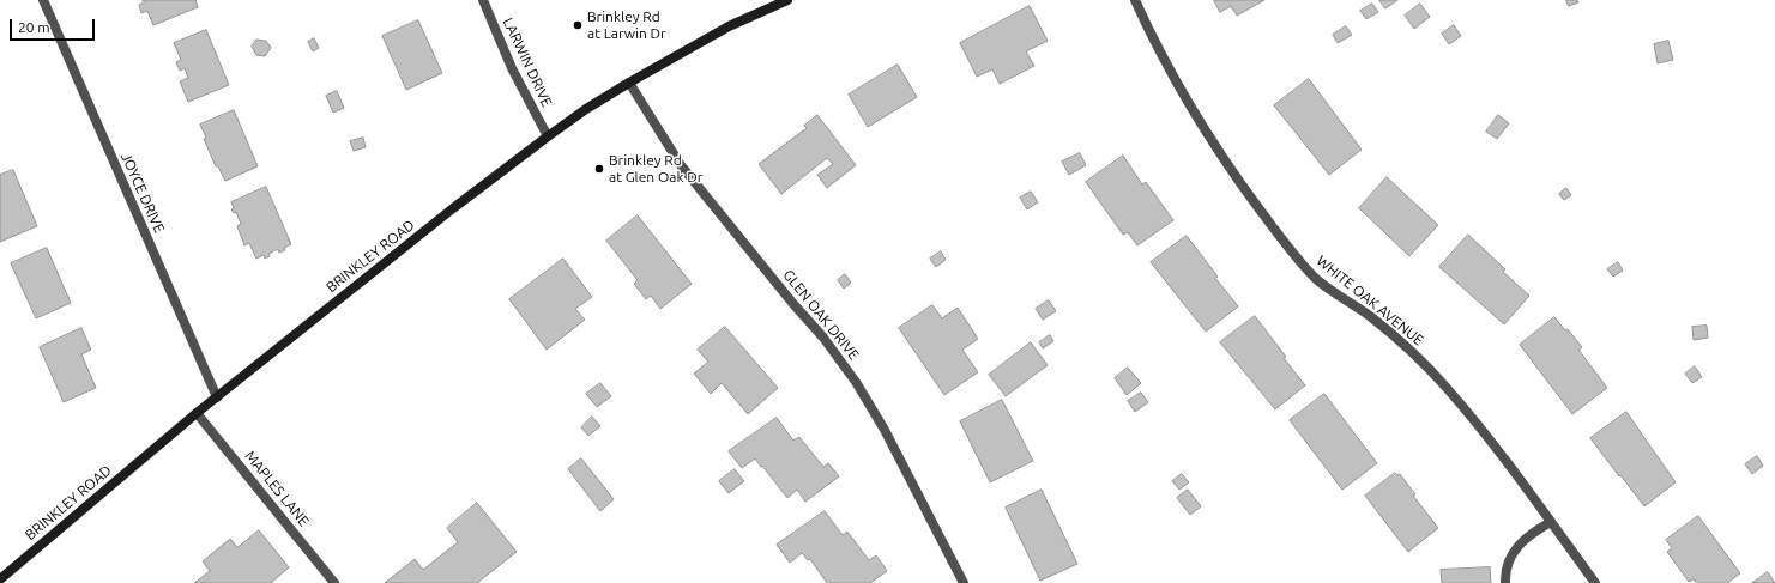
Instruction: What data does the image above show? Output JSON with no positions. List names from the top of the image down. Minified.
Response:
{"streets":{"main road":["BRINKLEY ROAD"],"street":["LARWIN DRIVE","JOYCE DRIVE","WHITE OAK AVENUE","GLEN OAK DRIVE","MAPLES LANE"]},"crossings":[["LARWIN DRIVE","BRINKLEY ROAD"],["JOYCE DRIVE","BRINKLEY ROAD"],["BRINKLEY ROAD","GLEN OAK DRIVE"],["BRINKLEY ROAD","MAPLES LANE"]],"places":["Brinkley Rd at Larwin Dr","Brinkley Rd at Glen Oak Dr"],"scale_bar":"20 m"}
